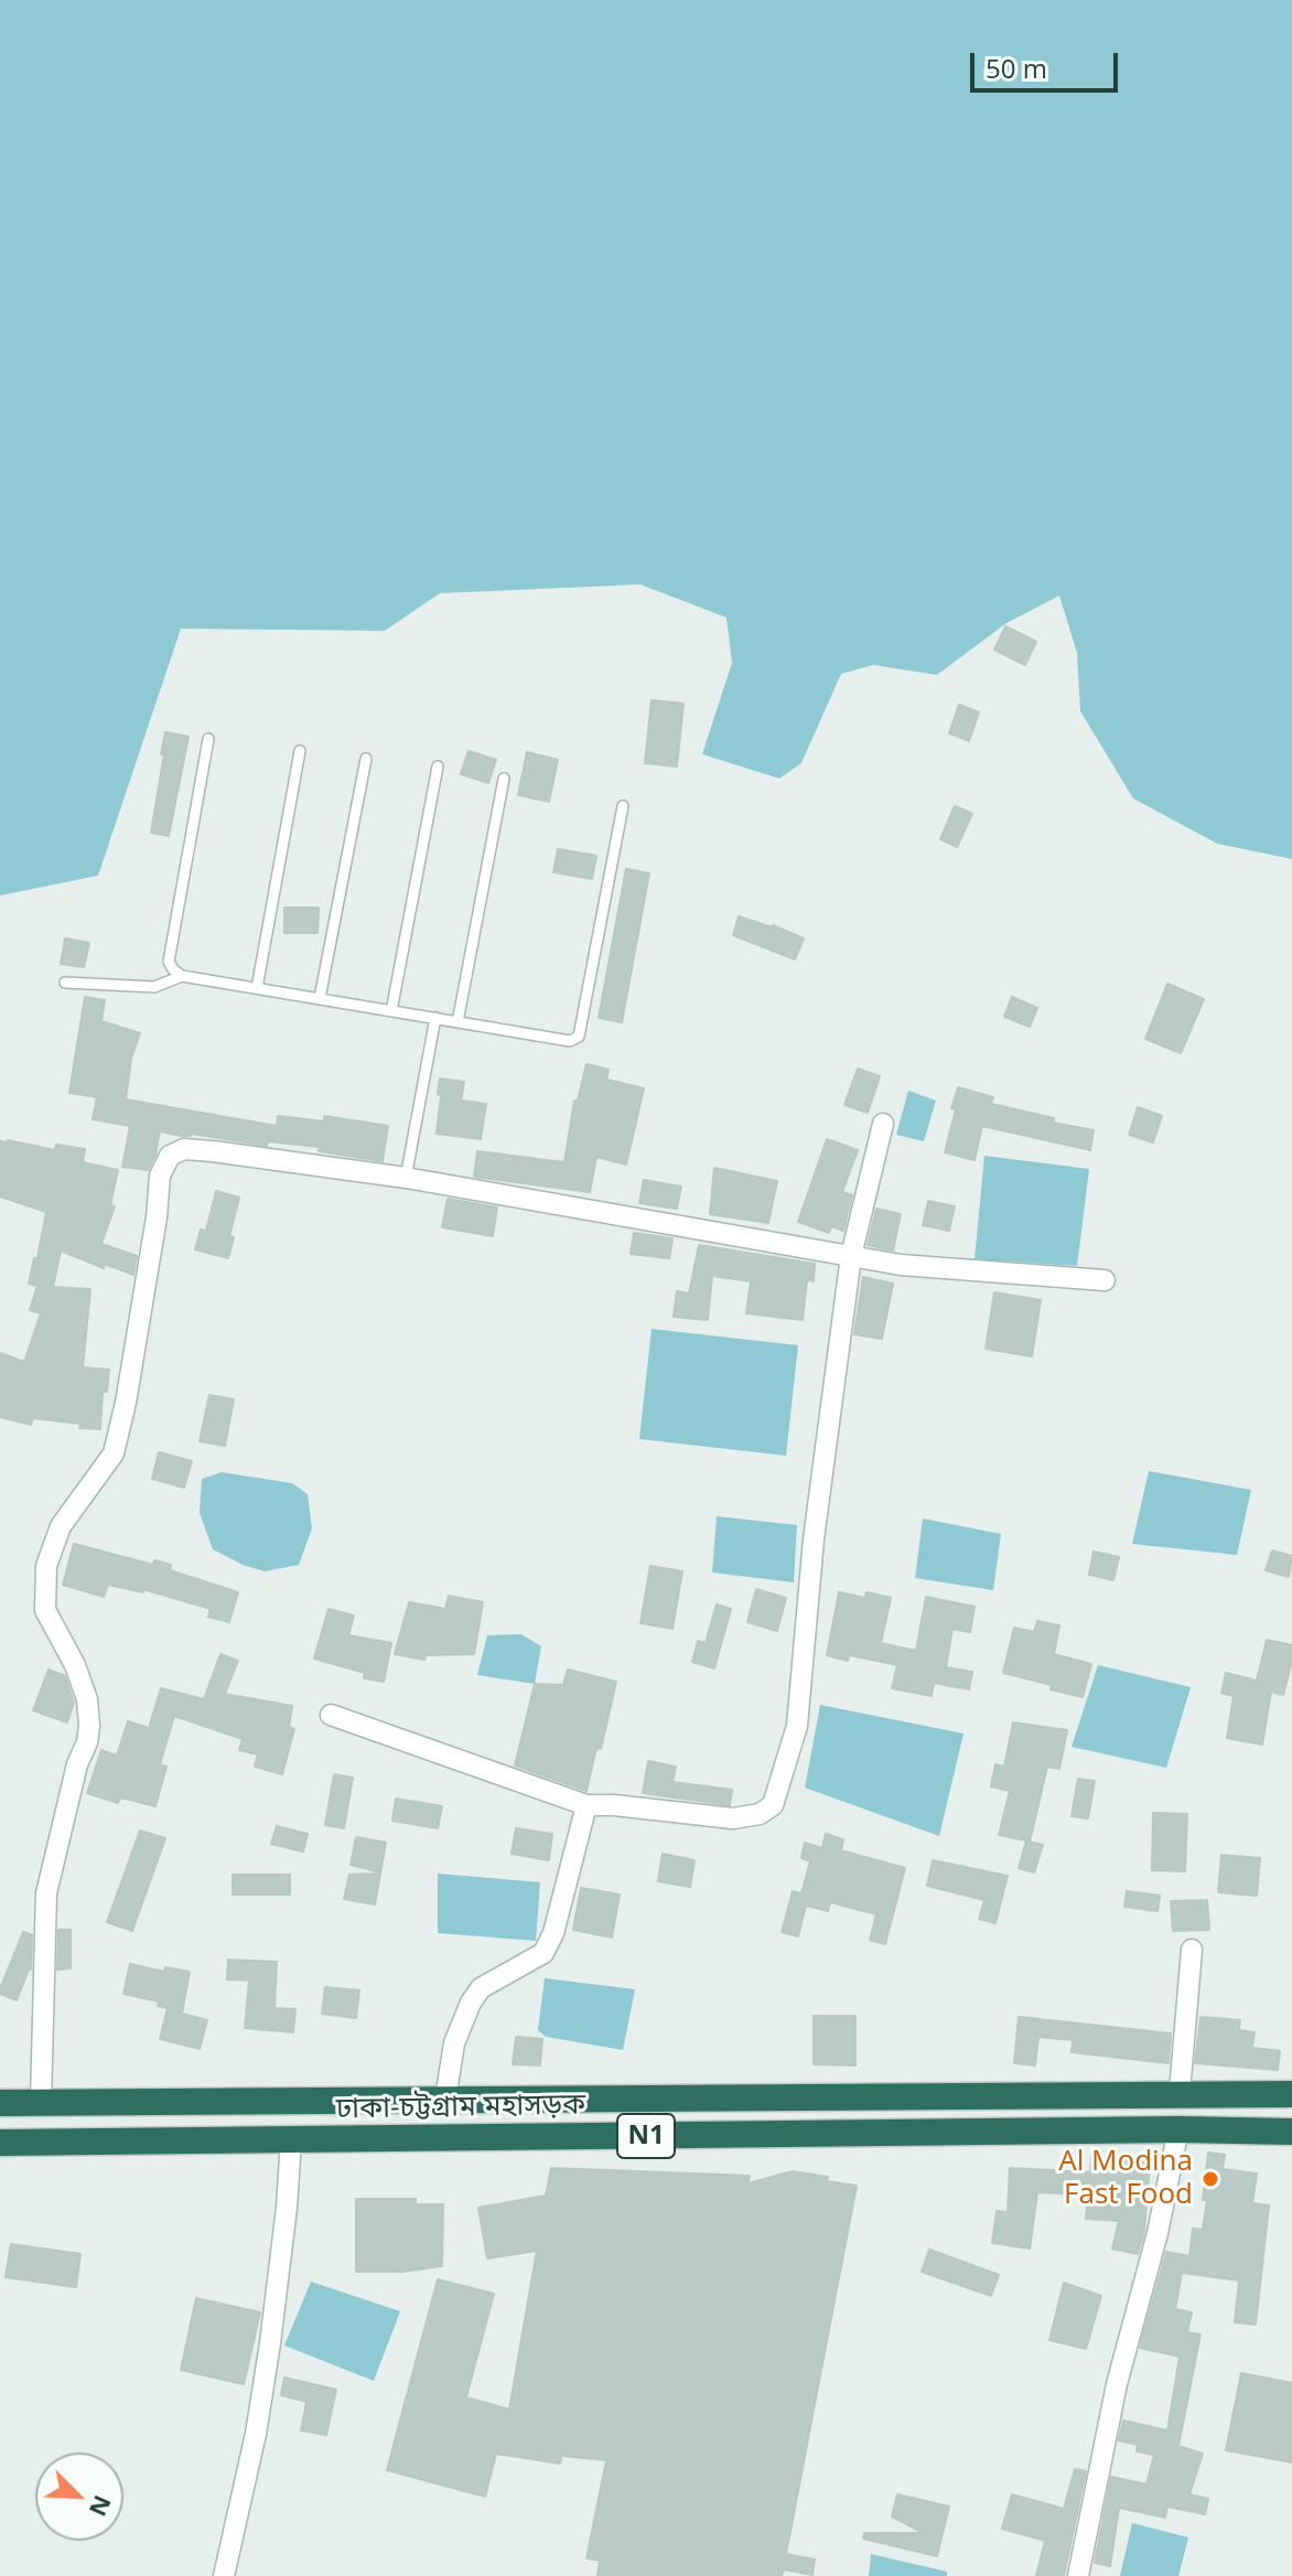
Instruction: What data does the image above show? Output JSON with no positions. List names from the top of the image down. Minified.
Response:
{"streets":{"highway":["ঢাকা-চট্টগ্রাম মহাসড়ক","N1"]},"places":["Al Modina Fast Food"],"scale_bar":"50 m","north":"bottom right"}
